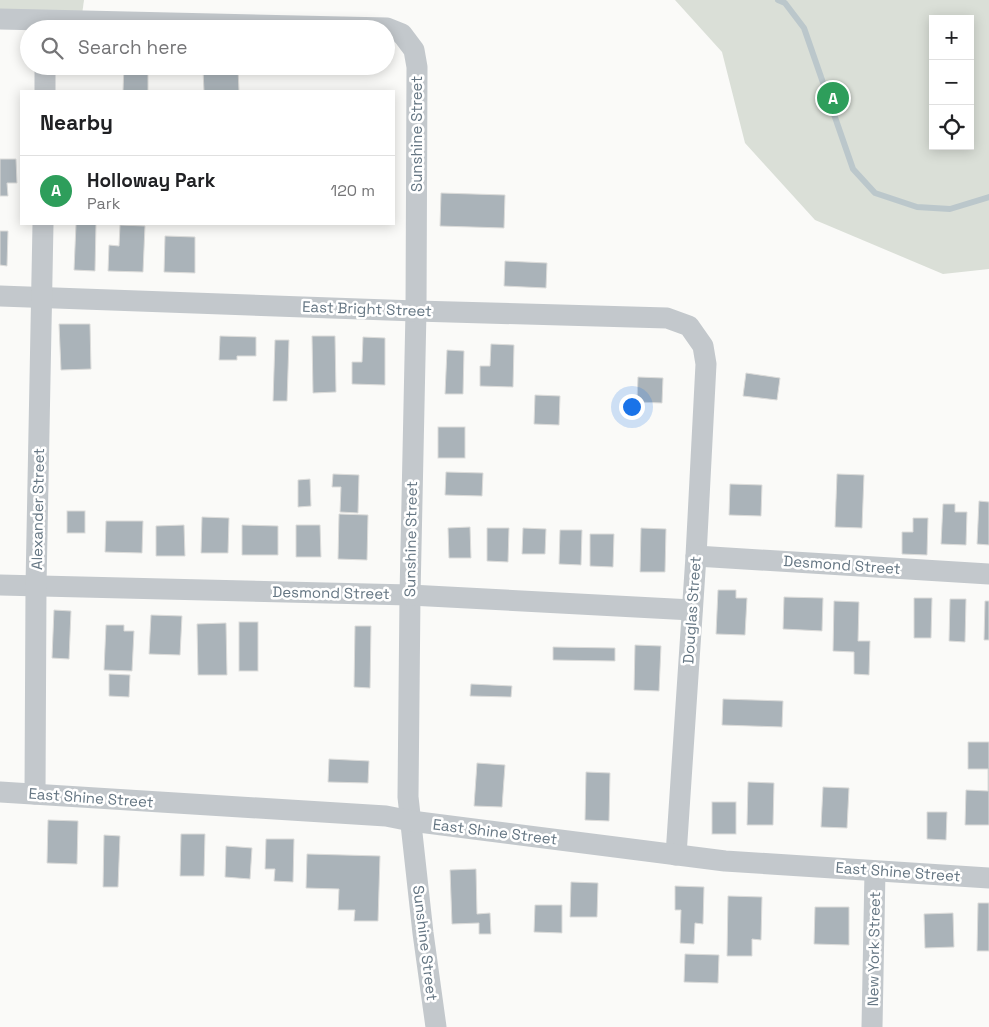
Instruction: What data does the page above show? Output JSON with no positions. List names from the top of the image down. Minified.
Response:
{"streets":{"street":["Sunshine Street","East Bright Street","Alexander Street","Desmond Street","Douglas Street","East Shine Street","New York Street"]},"crossings":[["Sunshine Street","East Bright Street"],["Sunshine Street","Desmond Street"],["Sunshine Street","East Shine Street"],["East Bright Street","Alexander Street"],["East Bright Street","Douglas Street"],["Alexander Street","Desmond Street"],["Alexander Street","East Shine Street"],["Desmond Street","Douglas Street"],["Douglas Street","East Shine Street"],["East Shine Street","New York Street"]],"page":{"map_buttons":["+","−"],"search":"Search here","pins":"A","heading":"Nearby","list":[{"mark":"A","name":"Holloway Park","note":"Park","value":"120 m"}]}}
